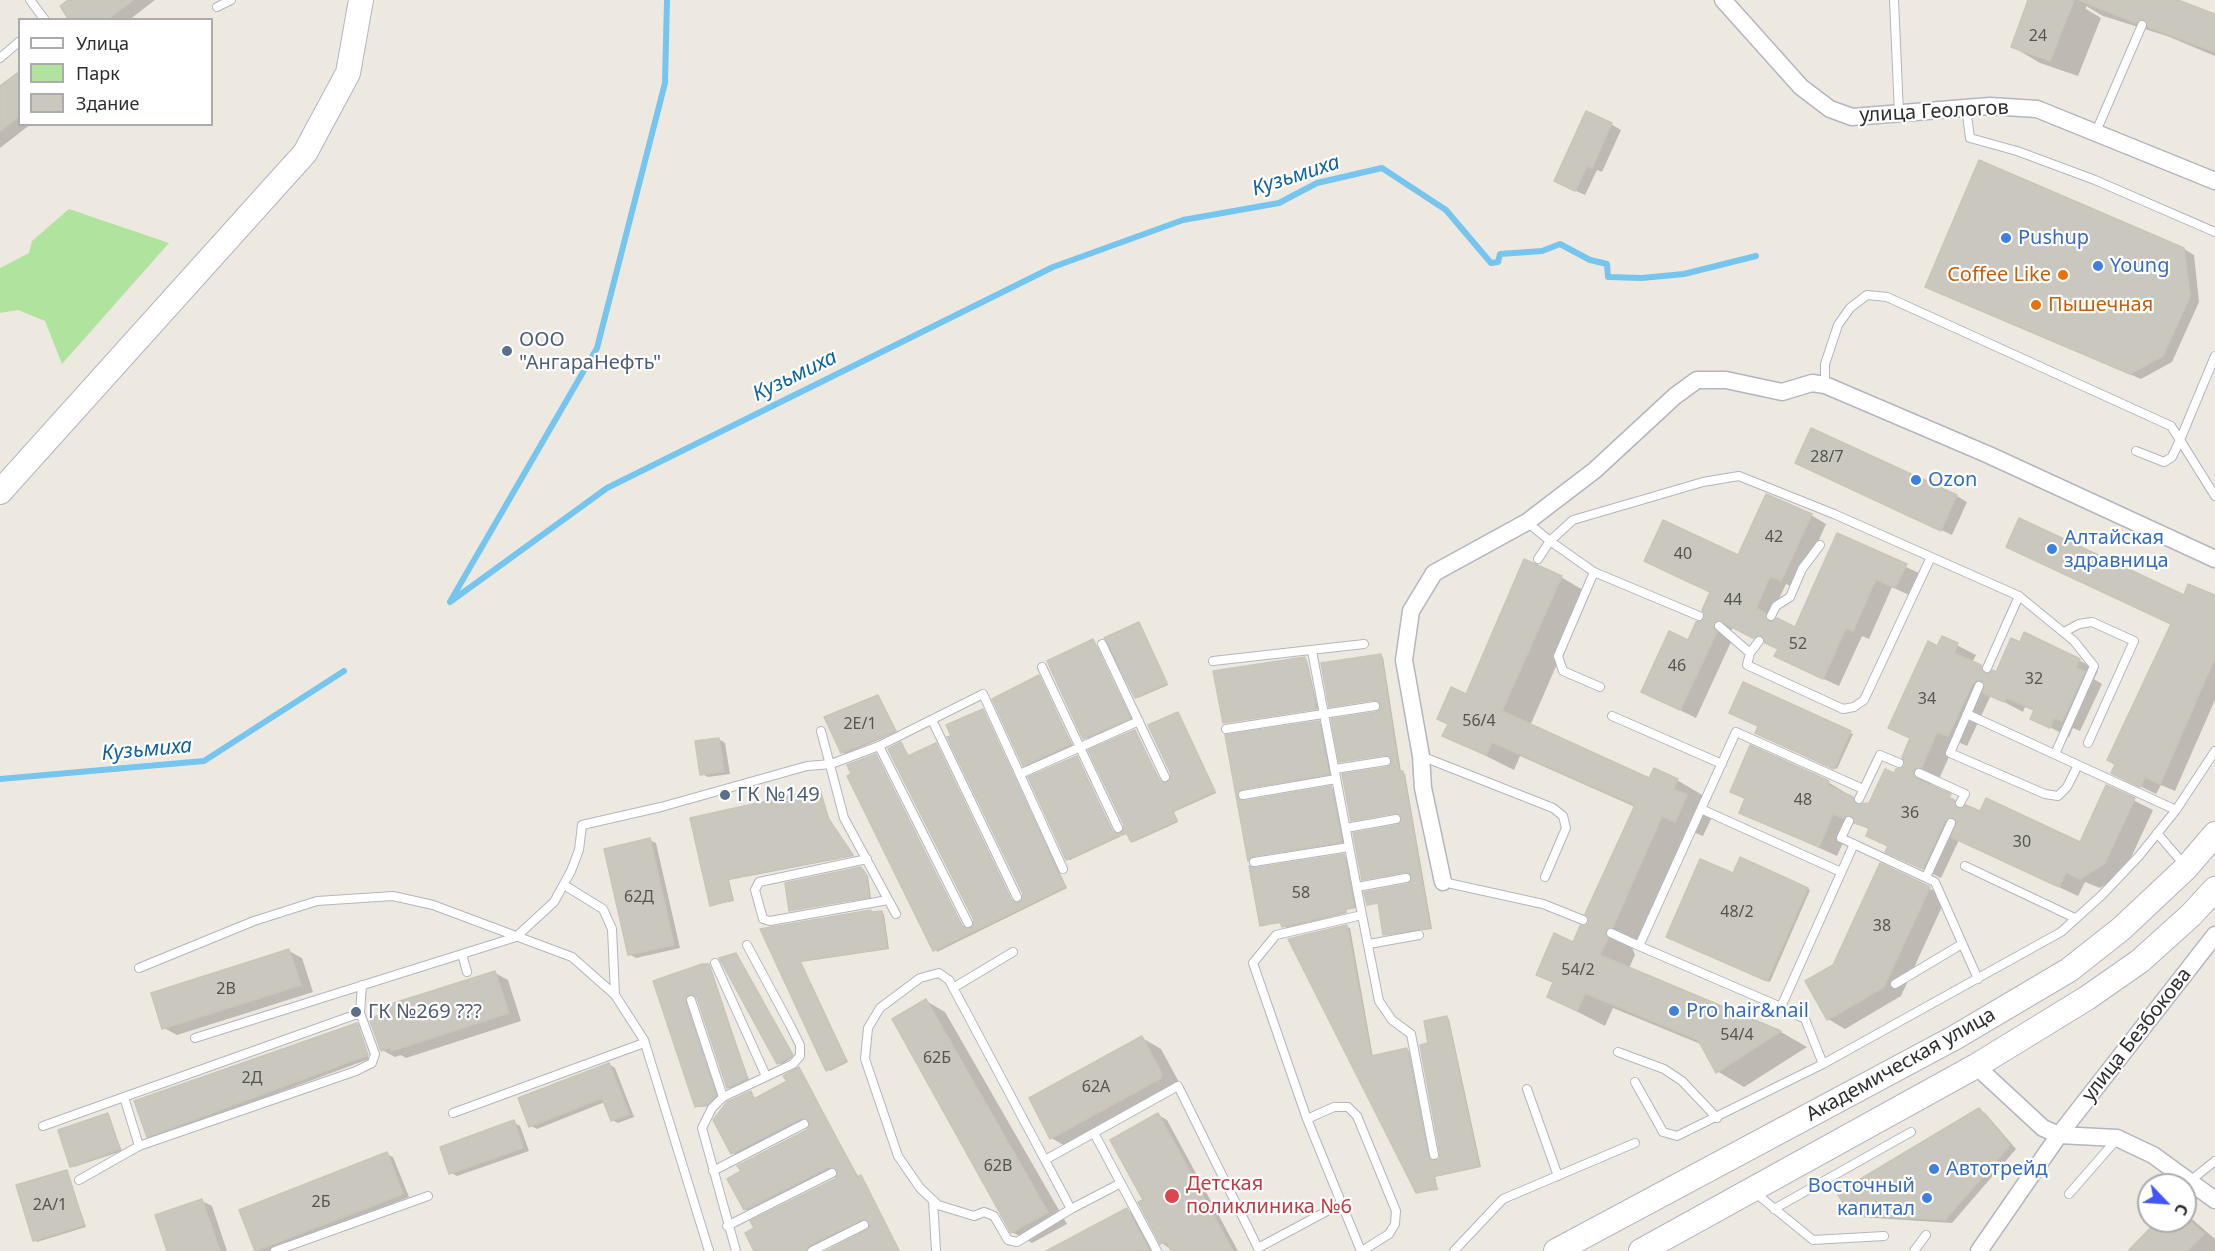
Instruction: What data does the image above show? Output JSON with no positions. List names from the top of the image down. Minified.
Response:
{"streets":{"main road":["Академическая улица"],"street":["улица Геологов","улица Безбокова"]},"water":["Кузьмиха"],"places":["Pushup","Young","Coffee Like","Пышечная","ООО \"АнгараНефть\"","Ozon","Алтайская здравница","ГК №149","Pro hair&nail","ГК №269 ???","Автотрейд","Детская поликлиника №6","Восточный капитал"],"house_numbers":["24","28/7","42","40","44","52","46","32","34","56/4","2Е/1","48","36","30","58","62Д","48/2","38","54/2","2В","54/4","62Б","2Д","62А","62В","2Б","2А/1"],"legend":["Улица","Парк","Здание"],"north":"bottom right"}
